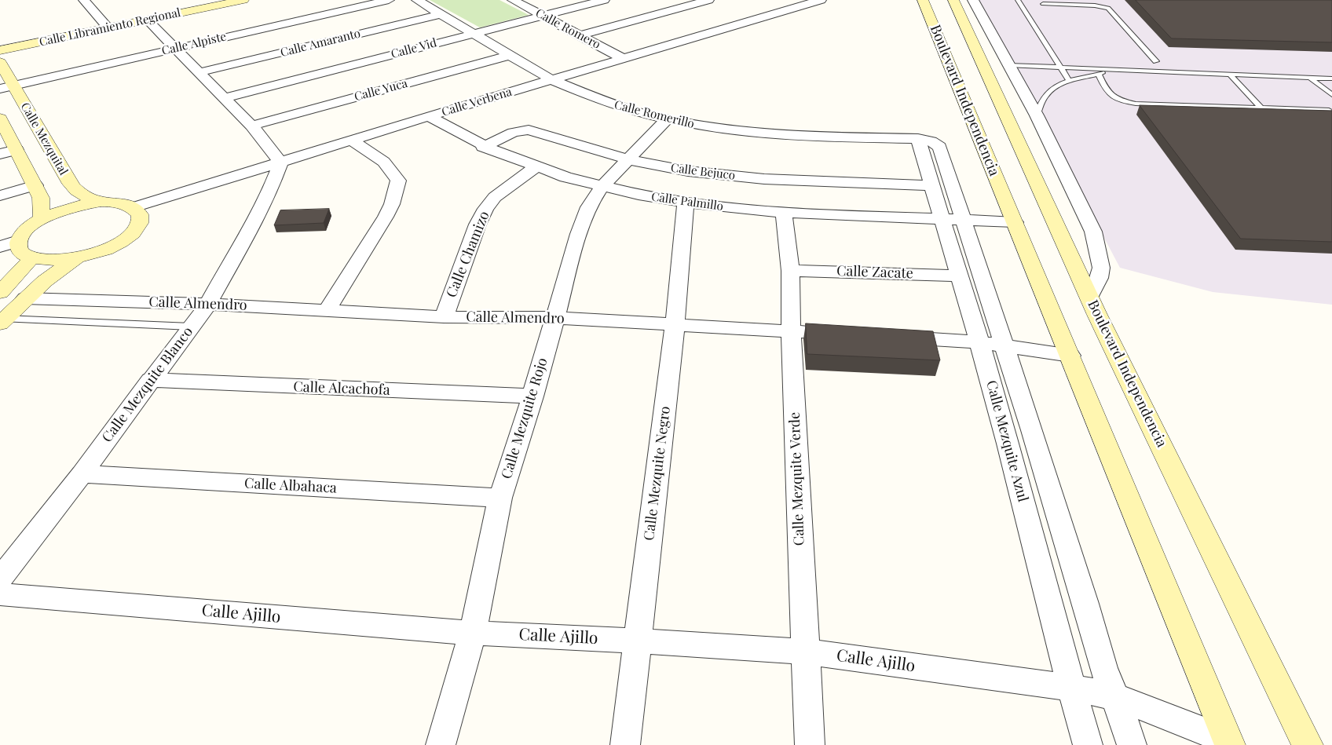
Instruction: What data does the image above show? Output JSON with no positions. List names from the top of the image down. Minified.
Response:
{"streets":{"main road":["Calle Libramiento Regional","Boulevard Independencia","Calle Mezquital"],"street":["Calle Romero","Calle Amaranto","Calle Alpiste","Calle Vid","Calle Yuca","Calle Verbena","Calle Romerillo","Calle Bejuco","Calle Palmillo","Calle Chamizo","Calle Zacate","Calle Almendro","Calle Mezquite Blanco","Calle Alcachofa","Calle Mezquite Rojo","Calle Mezquite Azul","Calle Mezquite Negro","Calle Mezquite Verde","Calle Albahaca","Calle Ajillo"]},"crossings":[["Calle Romero","Calle Vid"],["Calle Romero","Calle Verbena"],["Calle Amaranto","Calle Romerillo"],["Calle Alpiste","Calle Mezquital"],["Calle Vid","Calle Romerillo"],["Calle Yuca","Calle Romerillo"],["Boulevard Independencia","Calle Palmillo"],["Boulevard Independencia","Calle Ajillo"],["Calle Verbena","Calle Romerillo"],["Calle Verbena","Calle Palmillo"],["Calle Verbena","Calle Mezquite Blanco"],["Calle Romerillo","Calle Palmillo"],["Calle Romerillo","Calle Mezquite Rojo"],["Calle Romerillo","Calle Mezquite Azul"],["Calle Bejuco","Calle Palmillo"],["Calle Bejuco","Calle Mezquite Rojo"],["Calle Bejuco","Calle Mezquite Azul"],["Calle Palmillo","Calle Chamizo"],["Calle Palmillo","Calle Mezquite Rojo"],["Calle Palmillo","Calle Mezquite Azul"],["Calle Palmillo","Calle Mezquite Negro"],["Calle Palmillo","Calle Mezquite Verde"],["Calle Chamizo","Calle Almendro"],["Calle Zacate","Calle Mezquite Azul"],["Calle Zacate","Calle Mezquite Verde"],["Calle Almendro","Calle Mezquite Blanco"],["Calle Almendro","Calle Mezquite Rojo"],["Calle Almendro","Calle Mezquite Negro"],["Calle Almendro","Calle Mezquite Verde"],["Calle Mezquite Blanco","Calle Alcachofa"],["Calle Mezquite Blanco","Calle Albahaca"],["Calle Alcachofa","Calle Mezquite Rojo"],["Calle Mezquite Rojo","Calle Albahaca"],["Calle Mezquite Rojo","Calle Ajillo"],["Calle Mezquite Azul","Calle Ajillo"],["Calle Mezquite Negro","Calle Ajillo"],["Calle Mezquite Verde","Calle Ajillo"]]}
